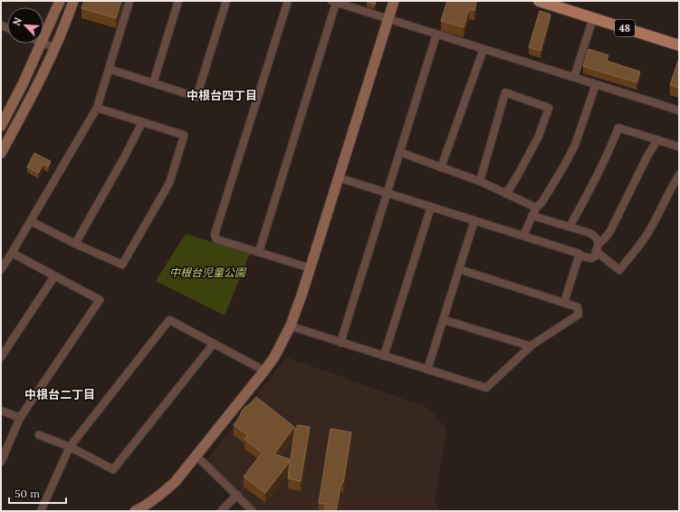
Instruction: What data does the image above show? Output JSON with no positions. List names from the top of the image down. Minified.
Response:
{"streets":{"main road":["48"]},"districts":["中根台四丁目","中根台二丁目"],"parks":["中根台児童公園"],"scale_bar":"50 m","north":"top left"}
